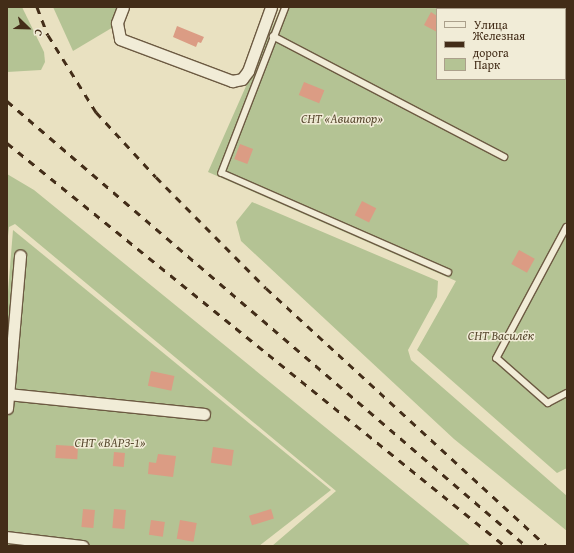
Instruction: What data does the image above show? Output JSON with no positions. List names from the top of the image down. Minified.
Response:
{"parks":["СНТ «Авиатор»","СНТ Василёк","СНТ «ВАРЗ-1»"],"legend":["Улица","Железная дорога","Парк"],"north":"bottom right"}
